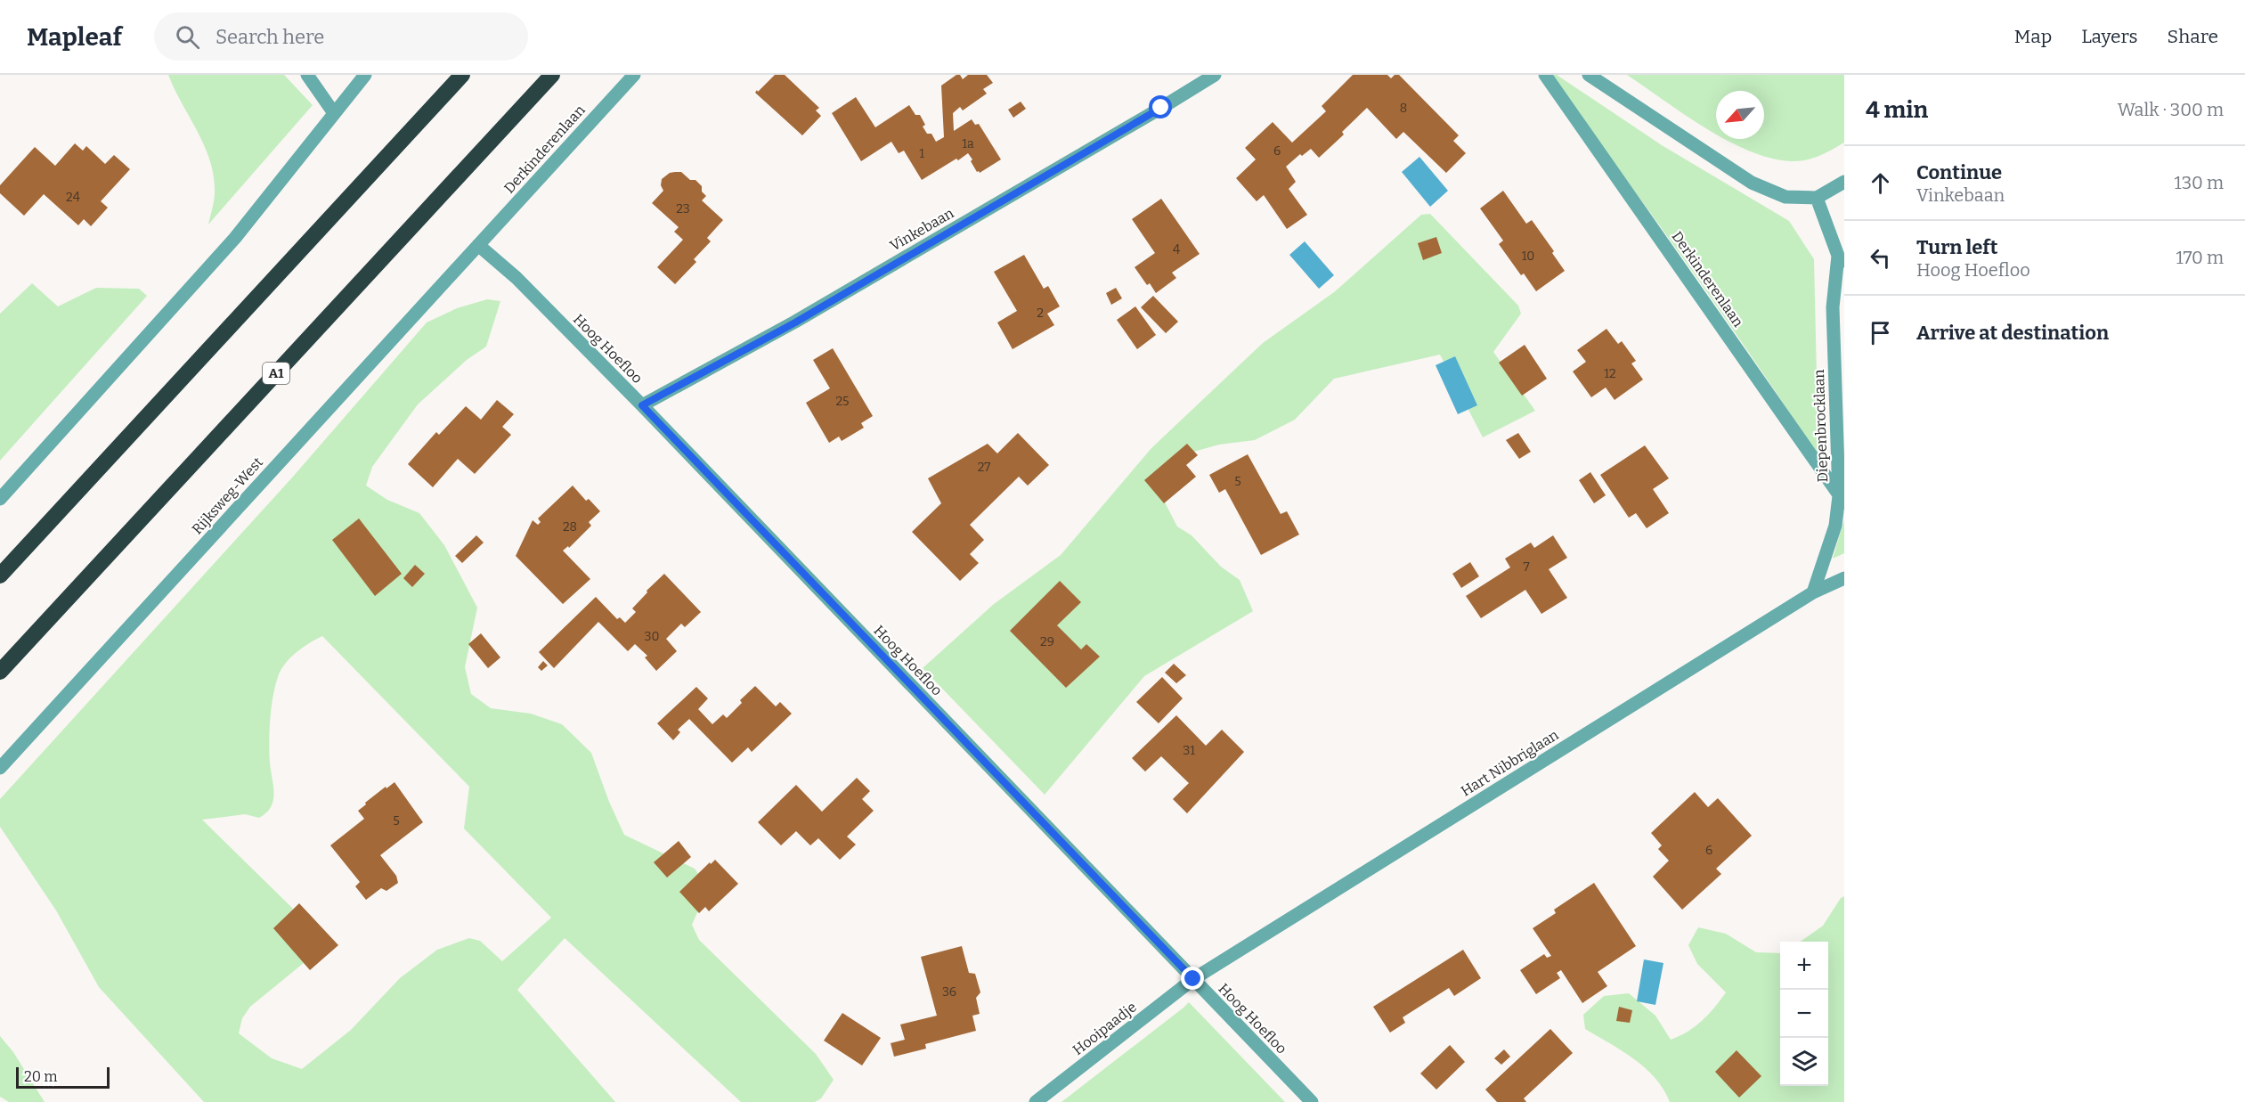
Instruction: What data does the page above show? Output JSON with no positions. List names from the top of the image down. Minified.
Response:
{"streets":{"highway":["A1"],"street":["Derkinderenlaan","Vinkebaan","Hoog Hoefloo","Diepenbrocklaan","Rijksweg-West","Hart Nibbriglaan","Hooipaadje"]},"crossings":[["Derkinderenlaan","Hoog Hoefloo"],["Derkinderenlaan","Diepenbrocklaan"],["Derkinderenlaan","Rijksweg-West"],["Vinkebaan","Hoog Hoefloo"],["Hoog Hoefloo","Rijksweg-West"],["Hoog Hoefloo","Hart Nibbriglaan"],["Hoog Hoefloo","Hooipaadje"],["Diepenbrocklaan","Hart Nibbriglaan"],["Hart Nibbriglaan","Hooipaadje"]],"house_numbers":["8","1a","6","1","24","23","4","10","2","12","25","27","5","28","7","30","29","31","5","6","36"],"scale_bar":"20 m","north":"bottom left","page":{"header":"Mapleaf","search":"Search here","nav":["Map","Layers","Share"],"heading":["4 min","Walk · 300 m"],"list":[["Continue","Vinkebaan","130 m"],["Turn left","Hoog Hoefloo","170 m"],"Arrive at destination"],"map_buttons":["+","−"],"scale":"20 m"}}
